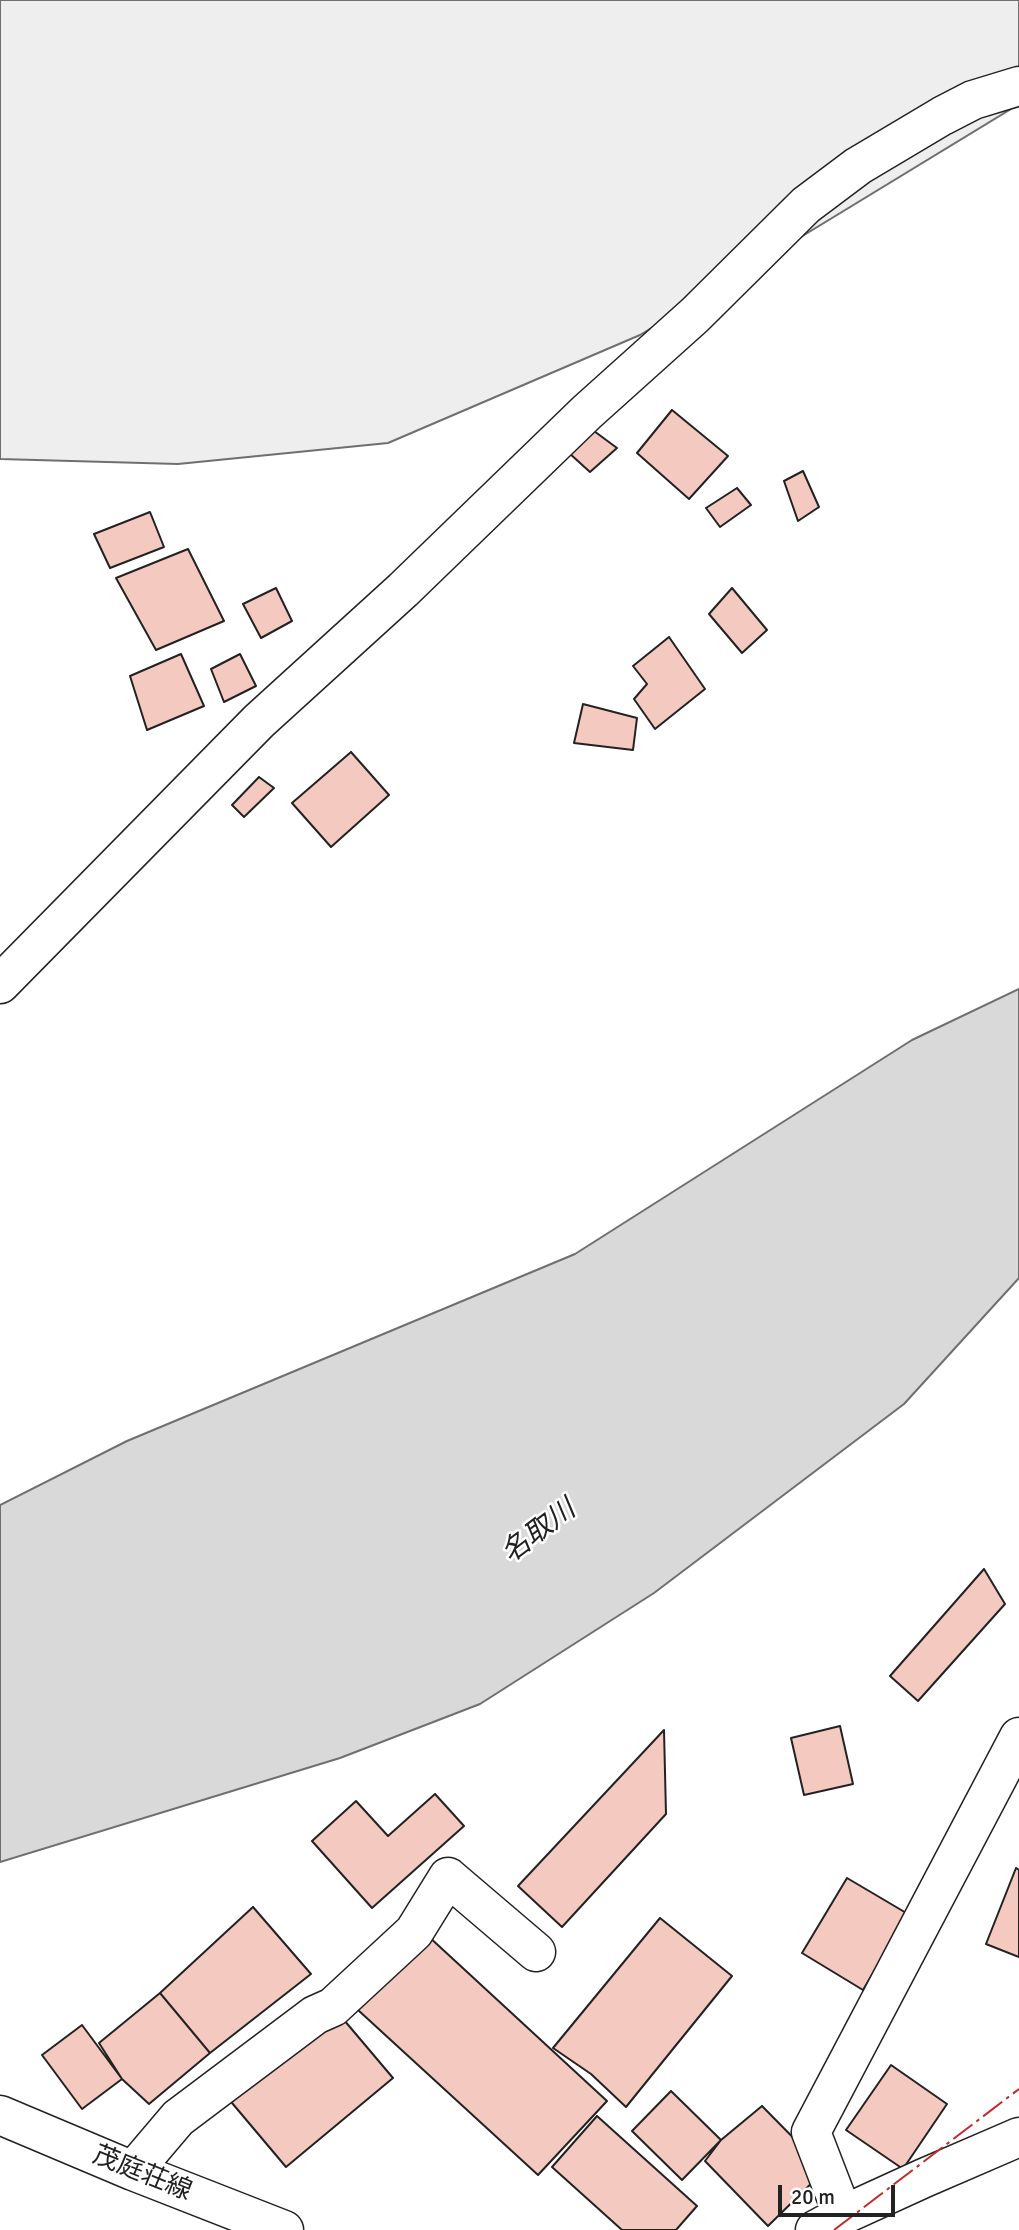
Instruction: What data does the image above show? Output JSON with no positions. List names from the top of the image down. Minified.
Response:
{"streets":{"street":["茂庭荘線"]},"water":["名取川"],"scale_bar":"20 m"}
